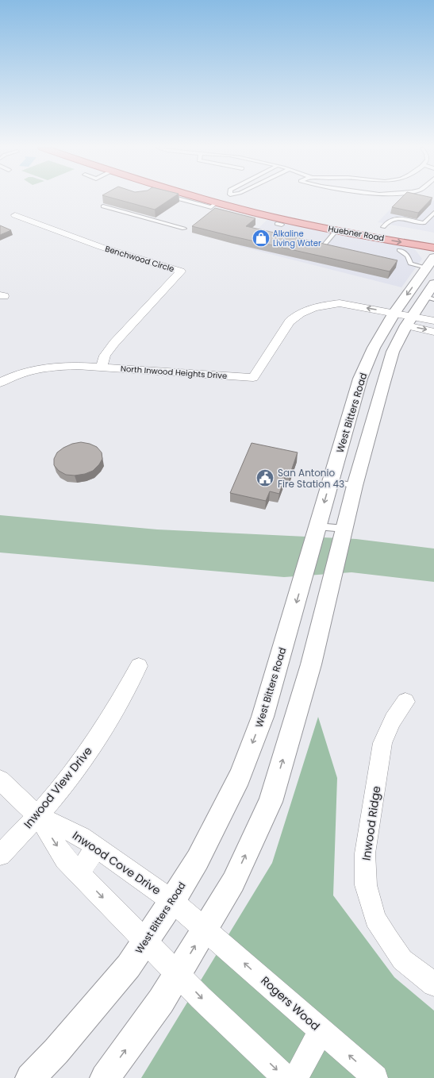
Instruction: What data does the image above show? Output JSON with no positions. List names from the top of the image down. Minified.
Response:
{"streets":{"main road":["Huebner Road","West Bitters Road"],"street":["Benchwood Circle","North Inwood Heights Drive","Inwood View Drive","Inwood Ridge","Inwood Cove Drive","Rogers Wood"]},"crossings":[["Benchwood Circle","North Inwood Heights Drive"],["North Inwood Heights Drive","West Bitters Road"],["West Bitters Road","Inwood Cove Drive"],["West Bitters Road","Rogers Wood"],["Inwood View Drive","Inwood Cove Drive"],["Inwood Cove Drive","Rogers Wood"]],"one_way":["Huebner Road"],"places":{"shop":["Alkaline Living Water"],"public building":["San Antonio Fire Station 43"]}}
